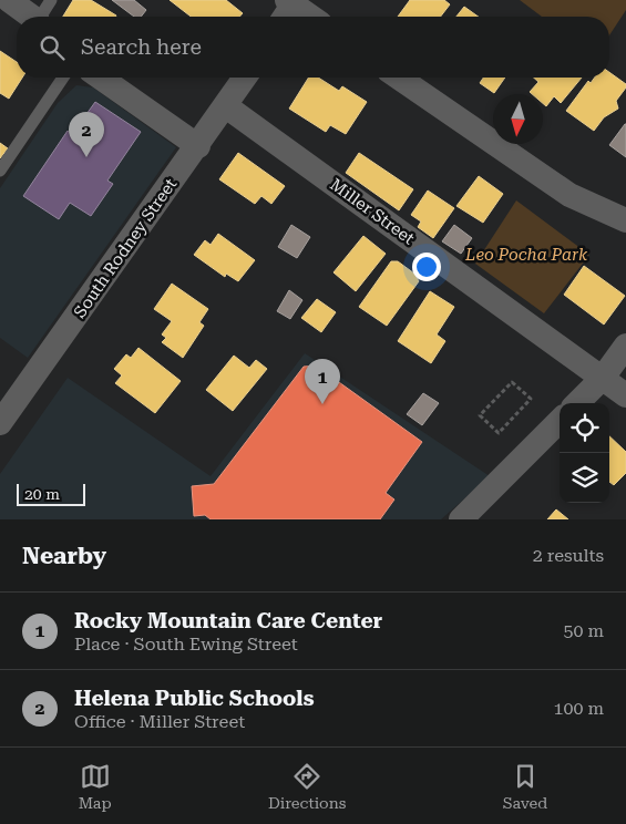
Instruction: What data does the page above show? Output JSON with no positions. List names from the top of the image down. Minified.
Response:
{"streets":{"street":["Miller Street","South Rodney Street"]},"crossings":[["Miller Street","South Rodney Street"]],"parks":["Leo Pocha Park"],"scale_bar":"20 m","north":"bottom","page":{"search":"Search here","pins":["2","1"],"scale":"20 m","heading":["Nearby","2 results"],"list":[{"mark":"1","name":"Rocky Mountain Care Center","note":"Place · South Ewing Street","value":"50 m"},{"mark":"2","name":"Helena Public Schools","note":"Office · Miller Street","value":"100 m"}],"nav":["Map","Directions","Saved"]}}
